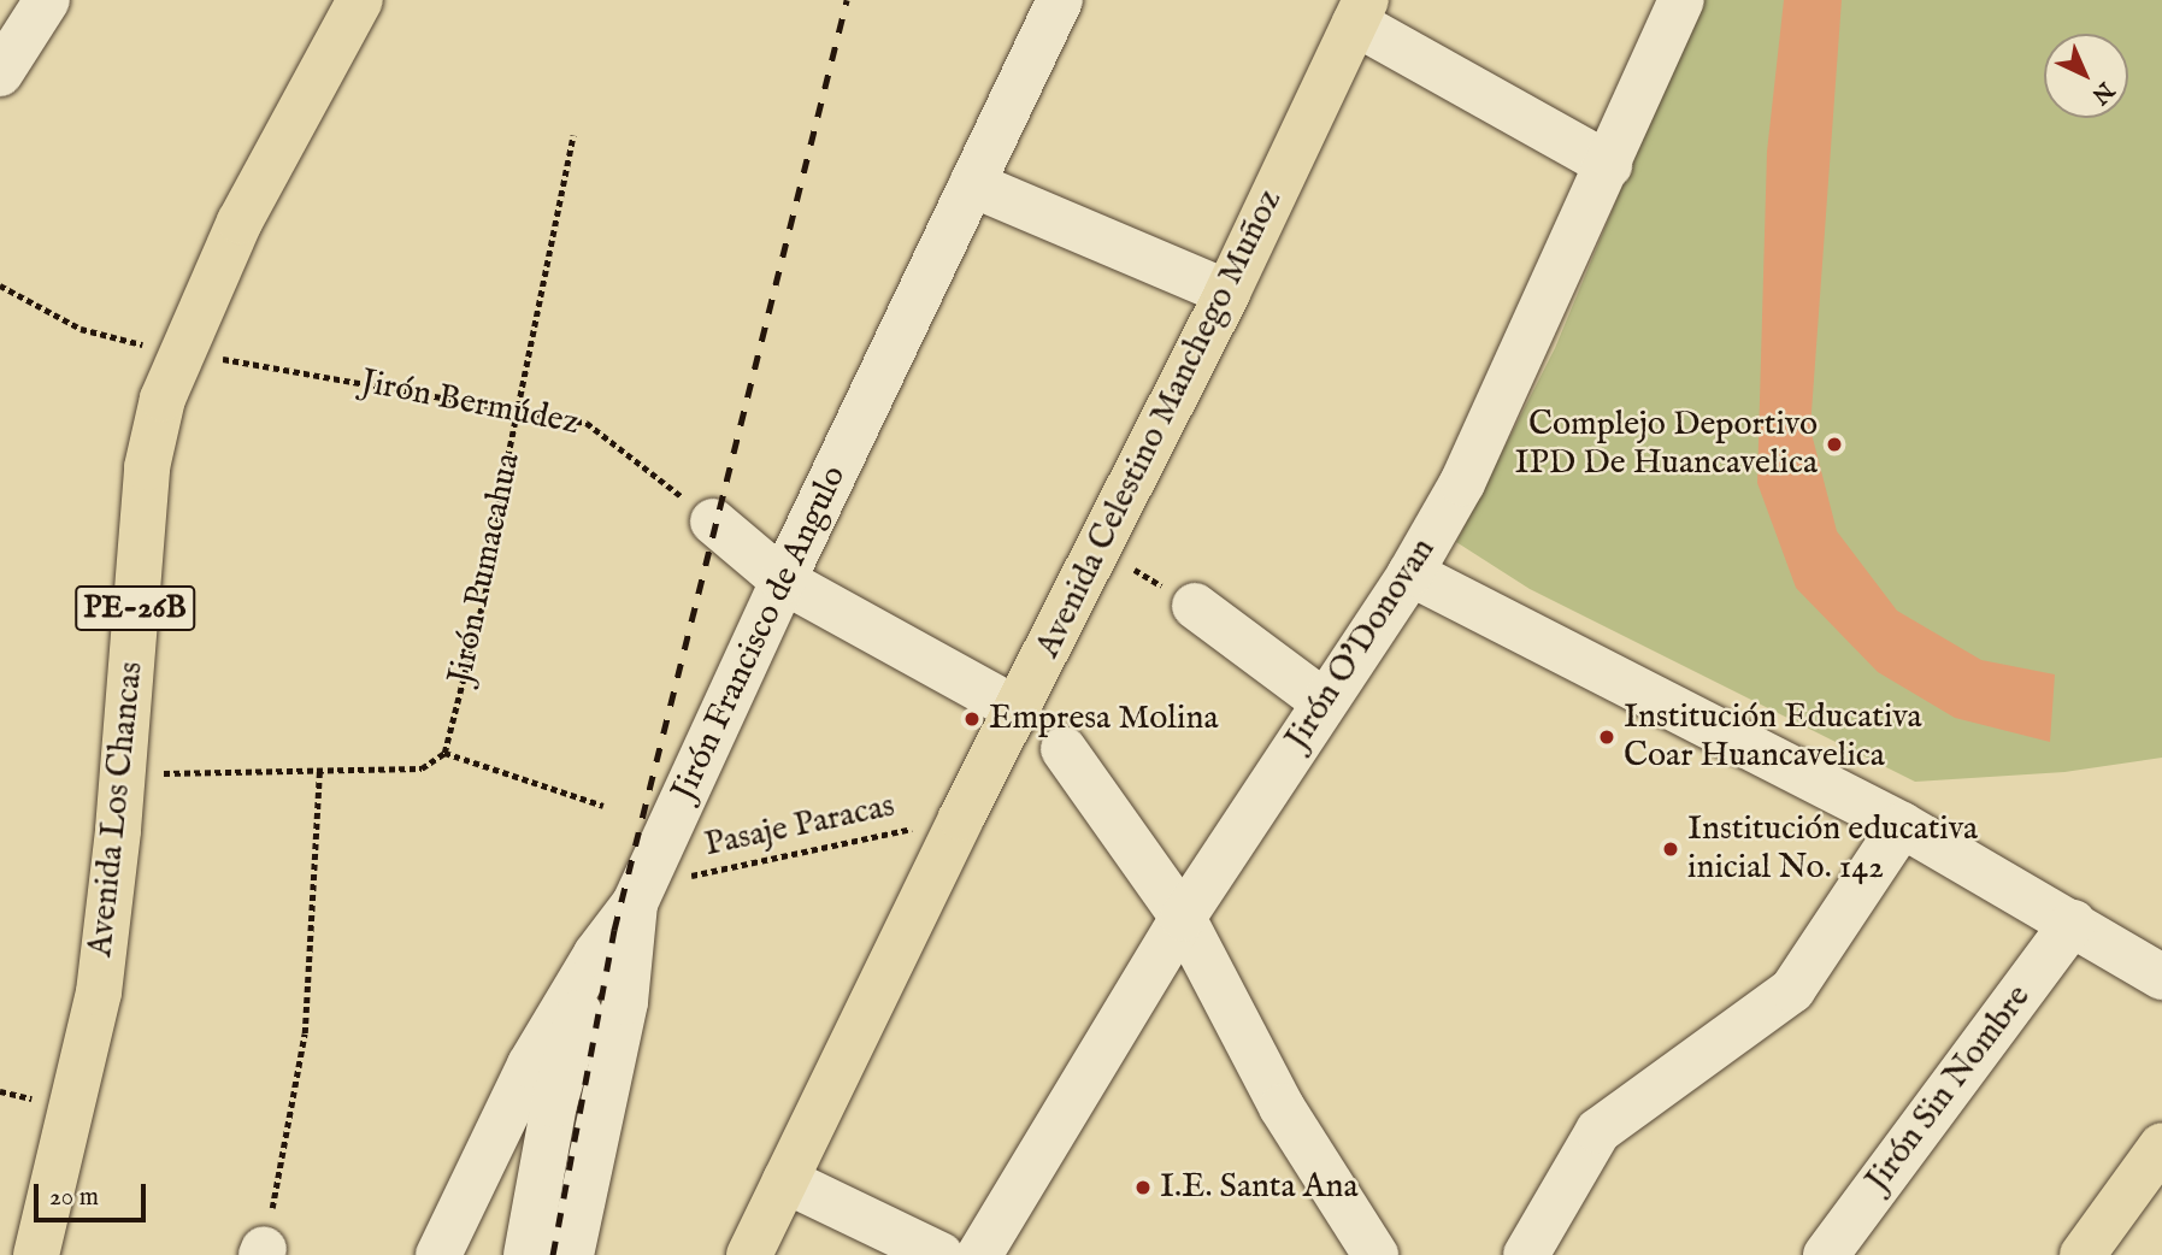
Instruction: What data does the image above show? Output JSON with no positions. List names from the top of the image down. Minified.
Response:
{"streets":{"main road":["Avenida Celestino Manchego Muñoz","PE-26B","Avenida Los Chancas"],"street":["Jirón Francisco de Angulo","Jirón O'Donovan","Jirón Sin Nombre"],"path":["Jirón Bermúdez","Jirón Pumacahua","Pasaje Paracas"]},"crossings":[["Jirón Bermúdez","Jirón Pumacahua"],["Jirón Bermúdez","Avenida Los Chancas"],["Avenida Celestino Manchego Muñoz","Pasaje Paracas"],["Jirón Francisco de Angulo","Pasaje Paracas"]],"places":["Complejo Deportivo IPD De Huancavelica","Empresa Molina","Institución Educativa Coar Huancavelica","Institución educativa inicial No. 142","I.E. Santa Ana"],"scale_bar":"20 m","north":"bottom right"}
